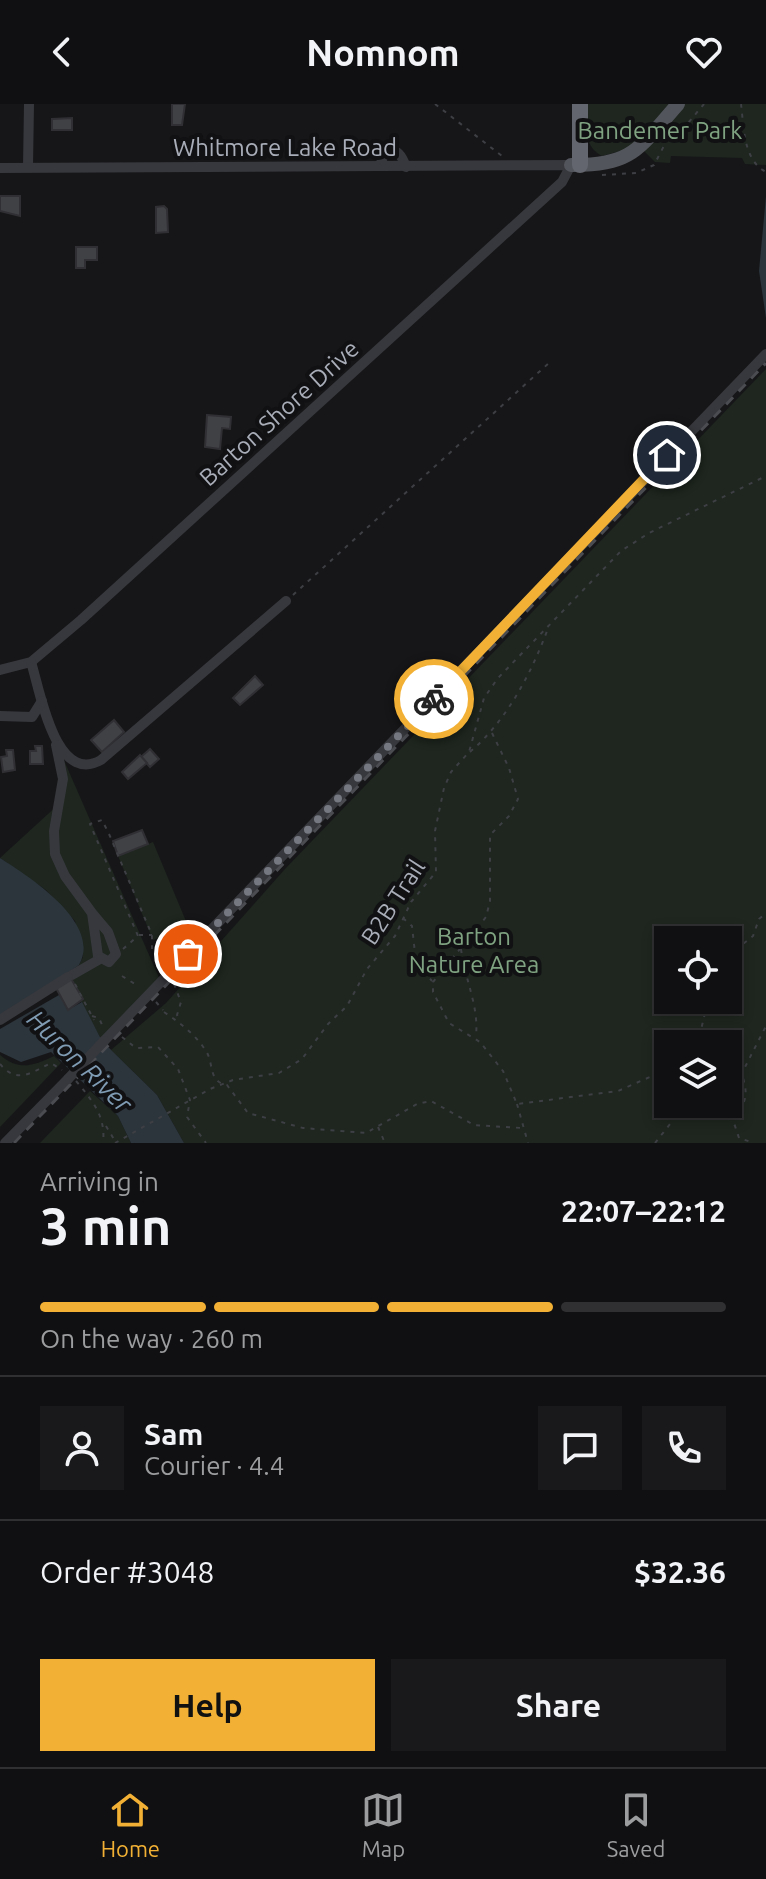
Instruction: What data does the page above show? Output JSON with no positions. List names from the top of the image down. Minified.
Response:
{"streets":{"street":["Whitmore Lake Road","Barton Shore Drive"],"path":["B2B Trail"]},"crossings":[["Whitmore Lake Road","Barton Shore Drive"]],"water":["Huron River"],"parks":["Bandemer Park","Barton Nature Area"],"page":{"header":"Nomnom","heading":["3 min","Arriving in","22:07–22:12"],"panel":["Sam","Courier · 4.4","Order #3048","$32.36"],"bar":"On the way · 260 m","buttons":["Help","Share"],"tabs":["Home","Map","Saved"]}}
